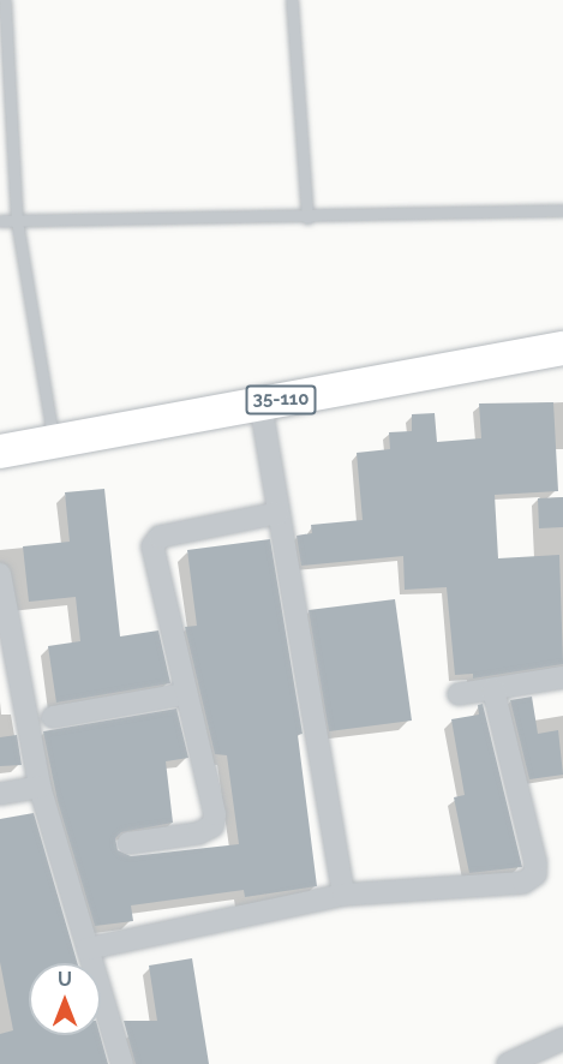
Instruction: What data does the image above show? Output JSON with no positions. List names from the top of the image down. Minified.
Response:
{"streets":{"main road":["35-110"]},"north":"top"}
